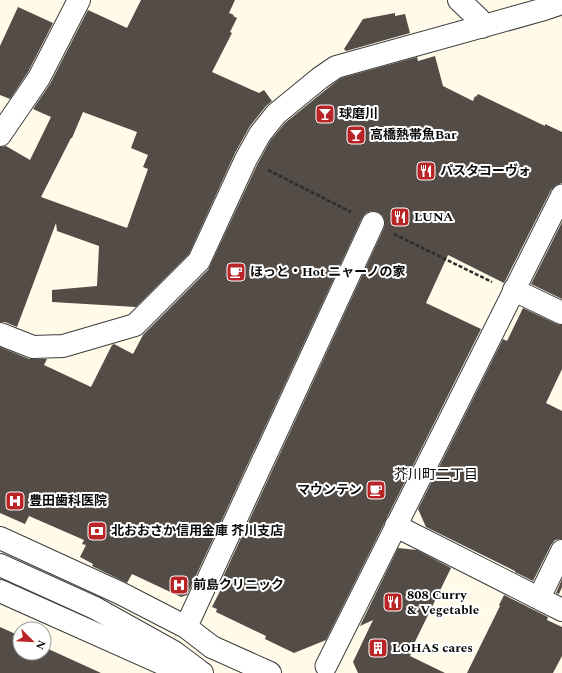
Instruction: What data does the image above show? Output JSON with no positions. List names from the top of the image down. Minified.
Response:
{"districts":["芥川町二丁目"],"places":{"bar":["球磨川","高橋熱帯魚Bar"],"restaurant":["パスタコーヴォ","LUNA","808 Curry & Vegetable"],"cafe":["ほっと・Hot ニャーノの家","マウンテン"],"hospital":["豊田歯科医院","前島クリニック"],"bank":["北おおさか信用金庫 芥川支店"],"building":["LOHAS cares"]},"north":"bottom right"}
